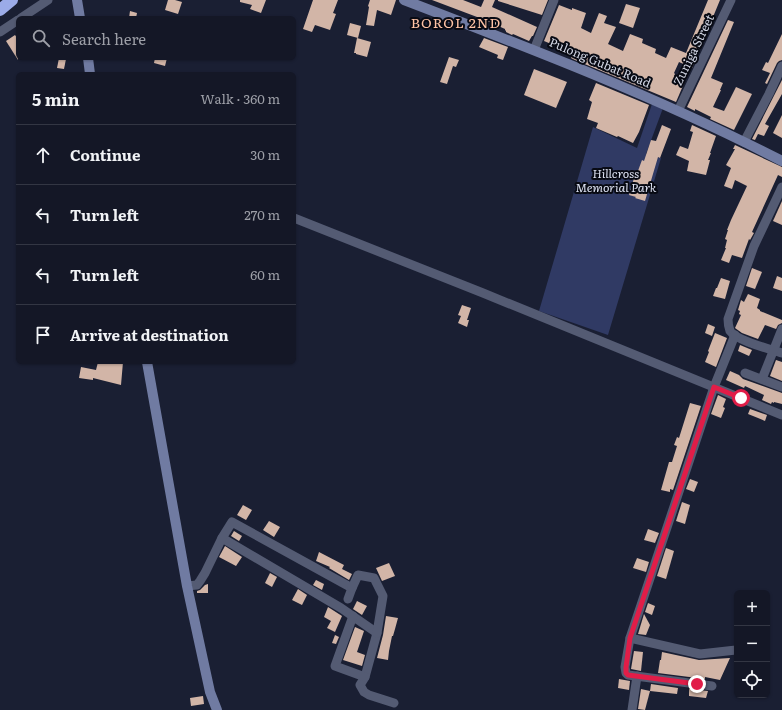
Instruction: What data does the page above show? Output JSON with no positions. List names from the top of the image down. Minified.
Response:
{"streets":{"main road":["Pulong Gubat Road"],"street":["Zuniga Street"]},"crossings":[["Zuniga Street","Pulong Gubat Road"]],"districts":["BOROL 2ND"],"parks":["Hillcross Memorial Park"],"page":{"search":"Search here","heading":["5 min","Walk · 360 m"],"list":[["Continue","30 m"],["Turn left","270 m"],["Turn left","60 m"],"Arrive at destination"],"map_buttons":["+","−"]}}
